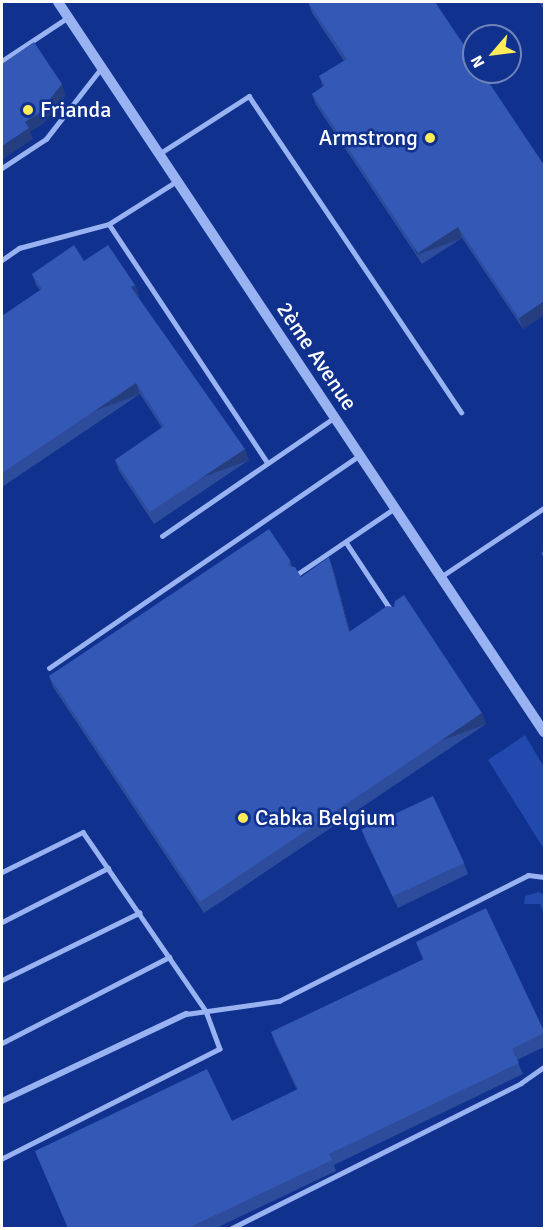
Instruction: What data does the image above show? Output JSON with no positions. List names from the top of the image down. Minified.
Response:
{"streets":{"street":["2ème Avenue"]},"places":["Frianda","Armstrong","Cabka Belgium"],"north":"bottom left"}
